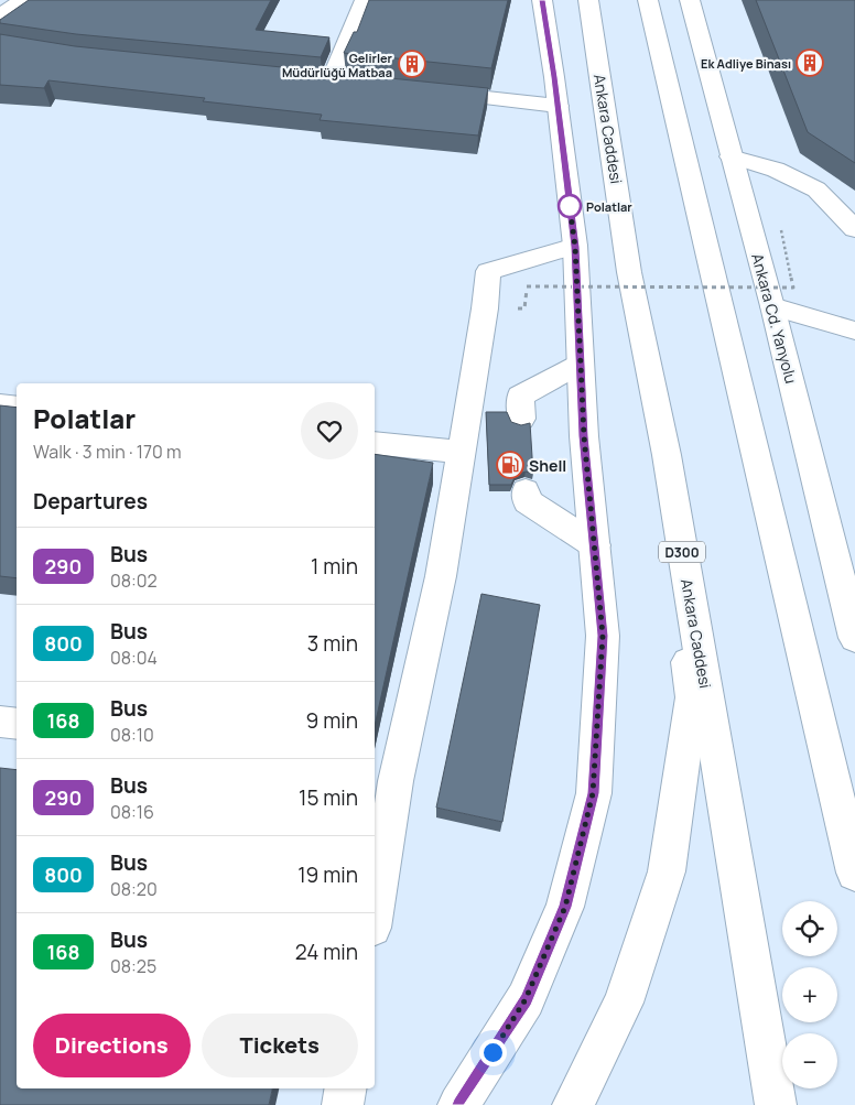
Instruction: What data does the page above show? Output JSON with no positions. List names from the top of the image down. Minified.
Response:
{"streets":{"main road":["Ankara Caddesi","Ankara Cd. Yanyolu","D300"]},"places":{"building":["Ek Adliye Binası","Gelirler Müdürlüğü Matbaa"],"other":["Polatlar"],"fuel station":["Shell"]},"lines":["bus line 290"],"page":{"heading":[["Polatlar","Walk · 3 min · 170 m"],"Departures"],"list":[{"mark":"290","name":"Bus","note":"08:02","value":"1 min"},{"mark":"800","name":"Bus","note":"08:04","value":"3 min"},{"mark":"168","name":"Bus","note":"08:10","value":"9 min"},{"mark":"290","name":"Bus","note":"08:16","value":"15 min"},{"mark":"800","name":"Bus","note":"08:20","value":"19 min"},{"mark":"168","name":"Bus","note":"08:25","value":"24 min"}],"map_buttons":["+","−"],"buttons":["Directions","Tickets"]}}
